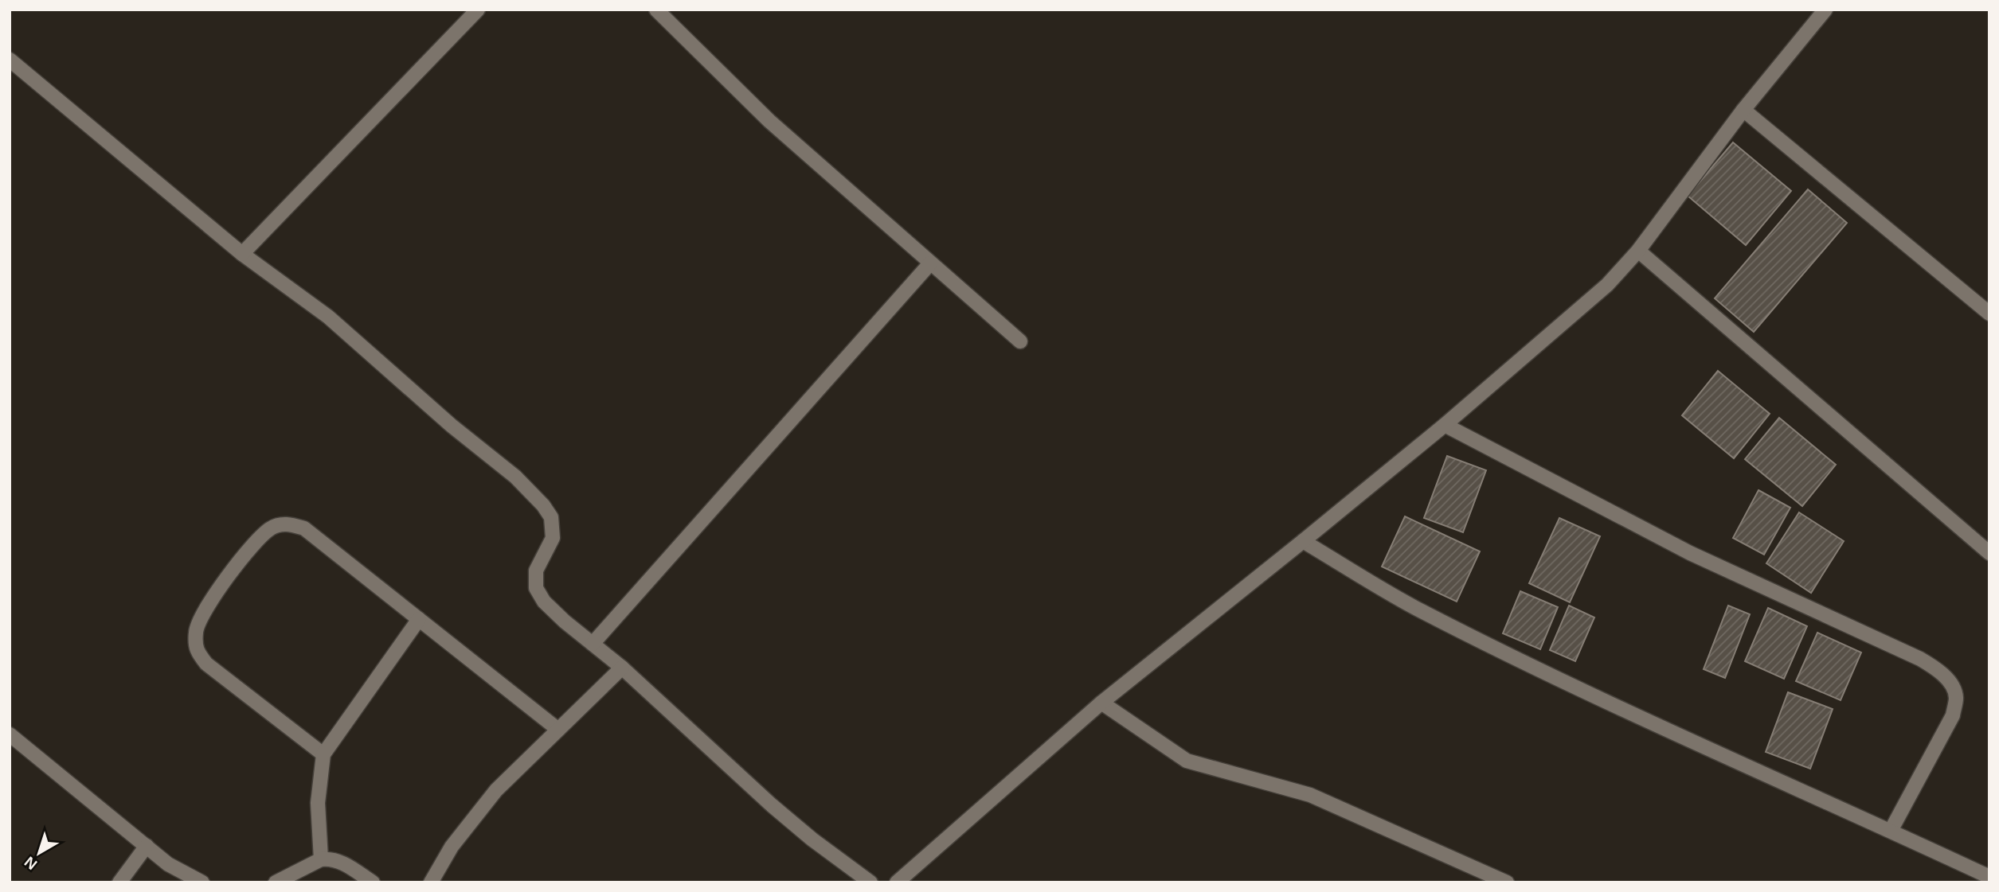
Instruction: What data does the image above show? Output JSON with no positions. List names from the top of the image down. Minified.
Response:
{"north":"bottom left"}
